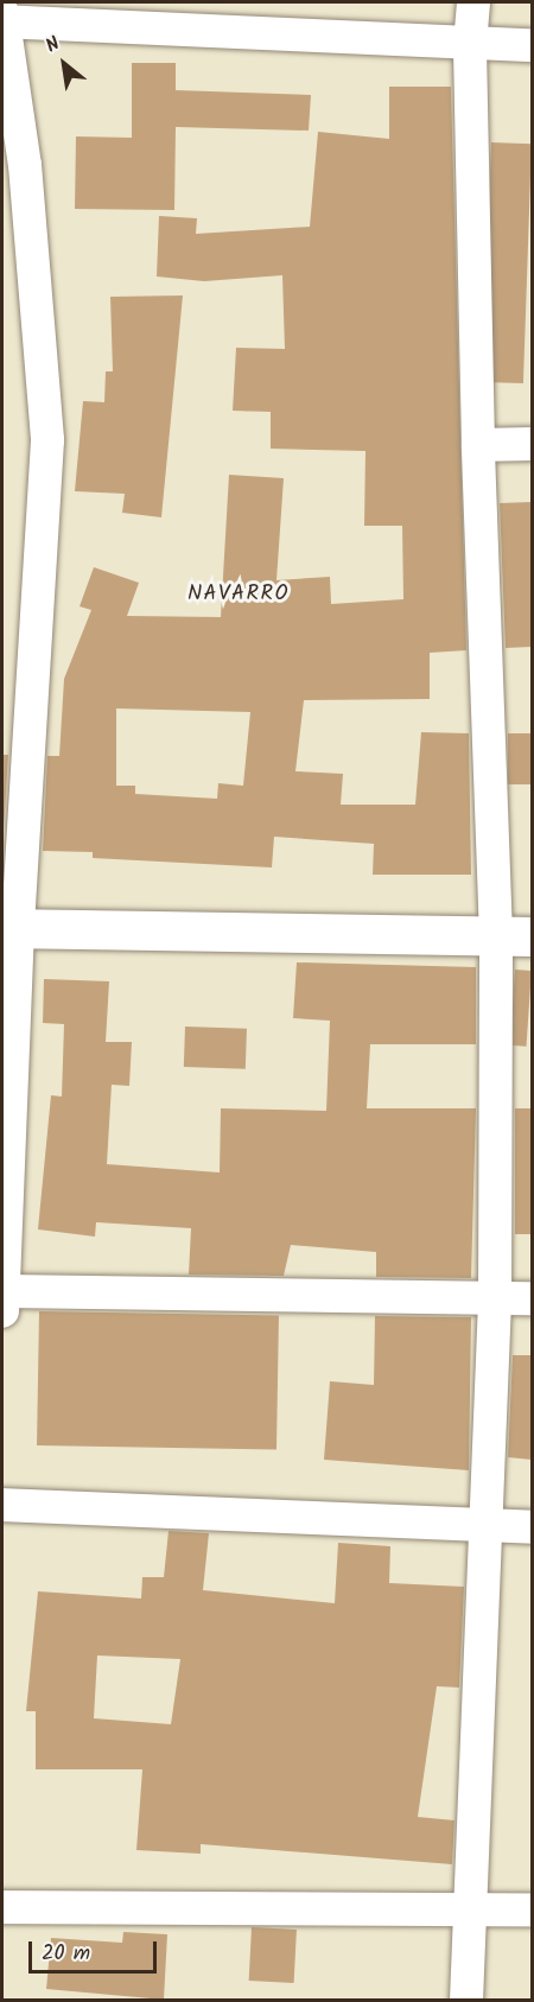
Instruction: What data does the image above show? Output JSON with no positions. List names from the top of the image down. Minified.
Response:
{"districts":["NAVARRO"],"scale_bar":"20 m","north":"top left"}
